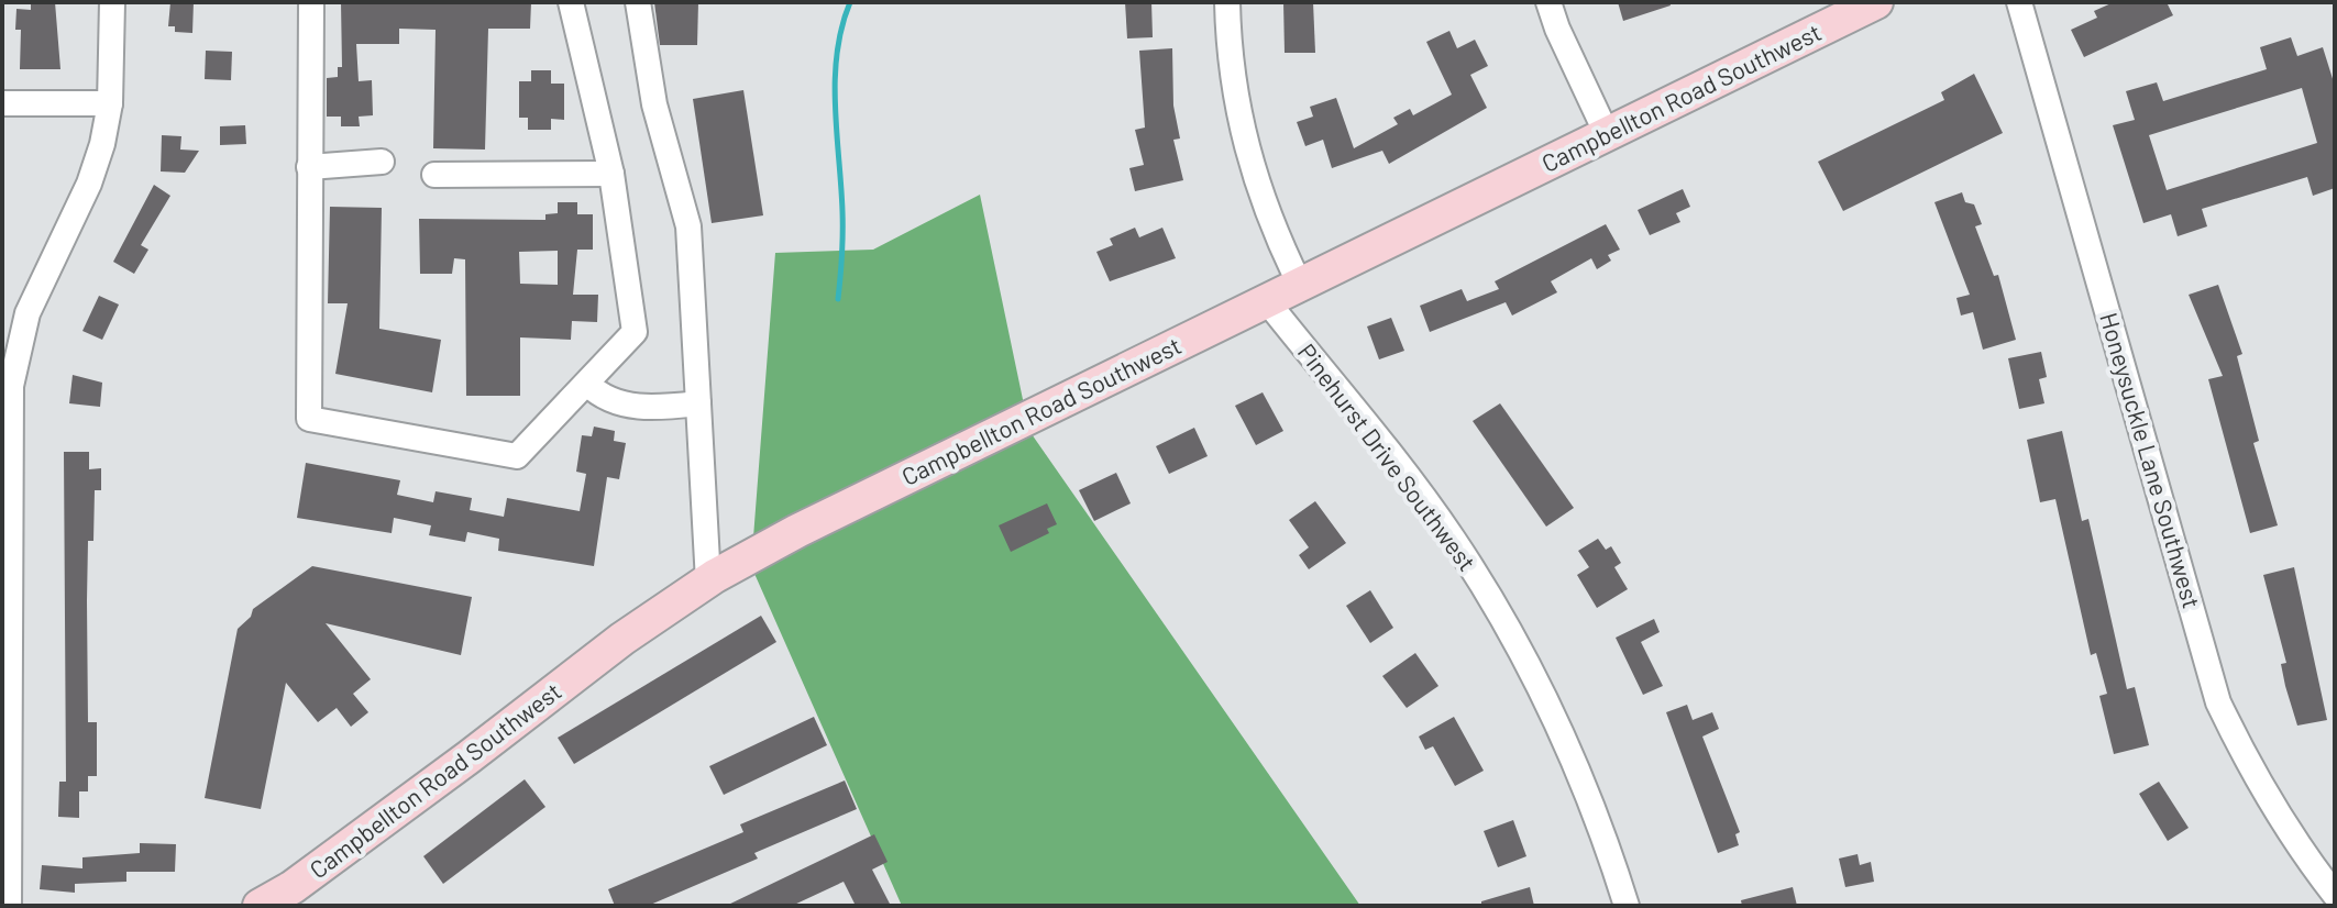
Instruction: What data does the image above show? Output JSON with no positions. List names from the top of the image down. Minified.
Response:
{"streets":{"main road":["Campbellton Road Southwest"],"street":["Pinehurst Drive Southwest","Honeysuckle Lane Southwest"]},"crossings":[["Campbellton Road Southwest","Pinehurst Drive Southwest"]]}
